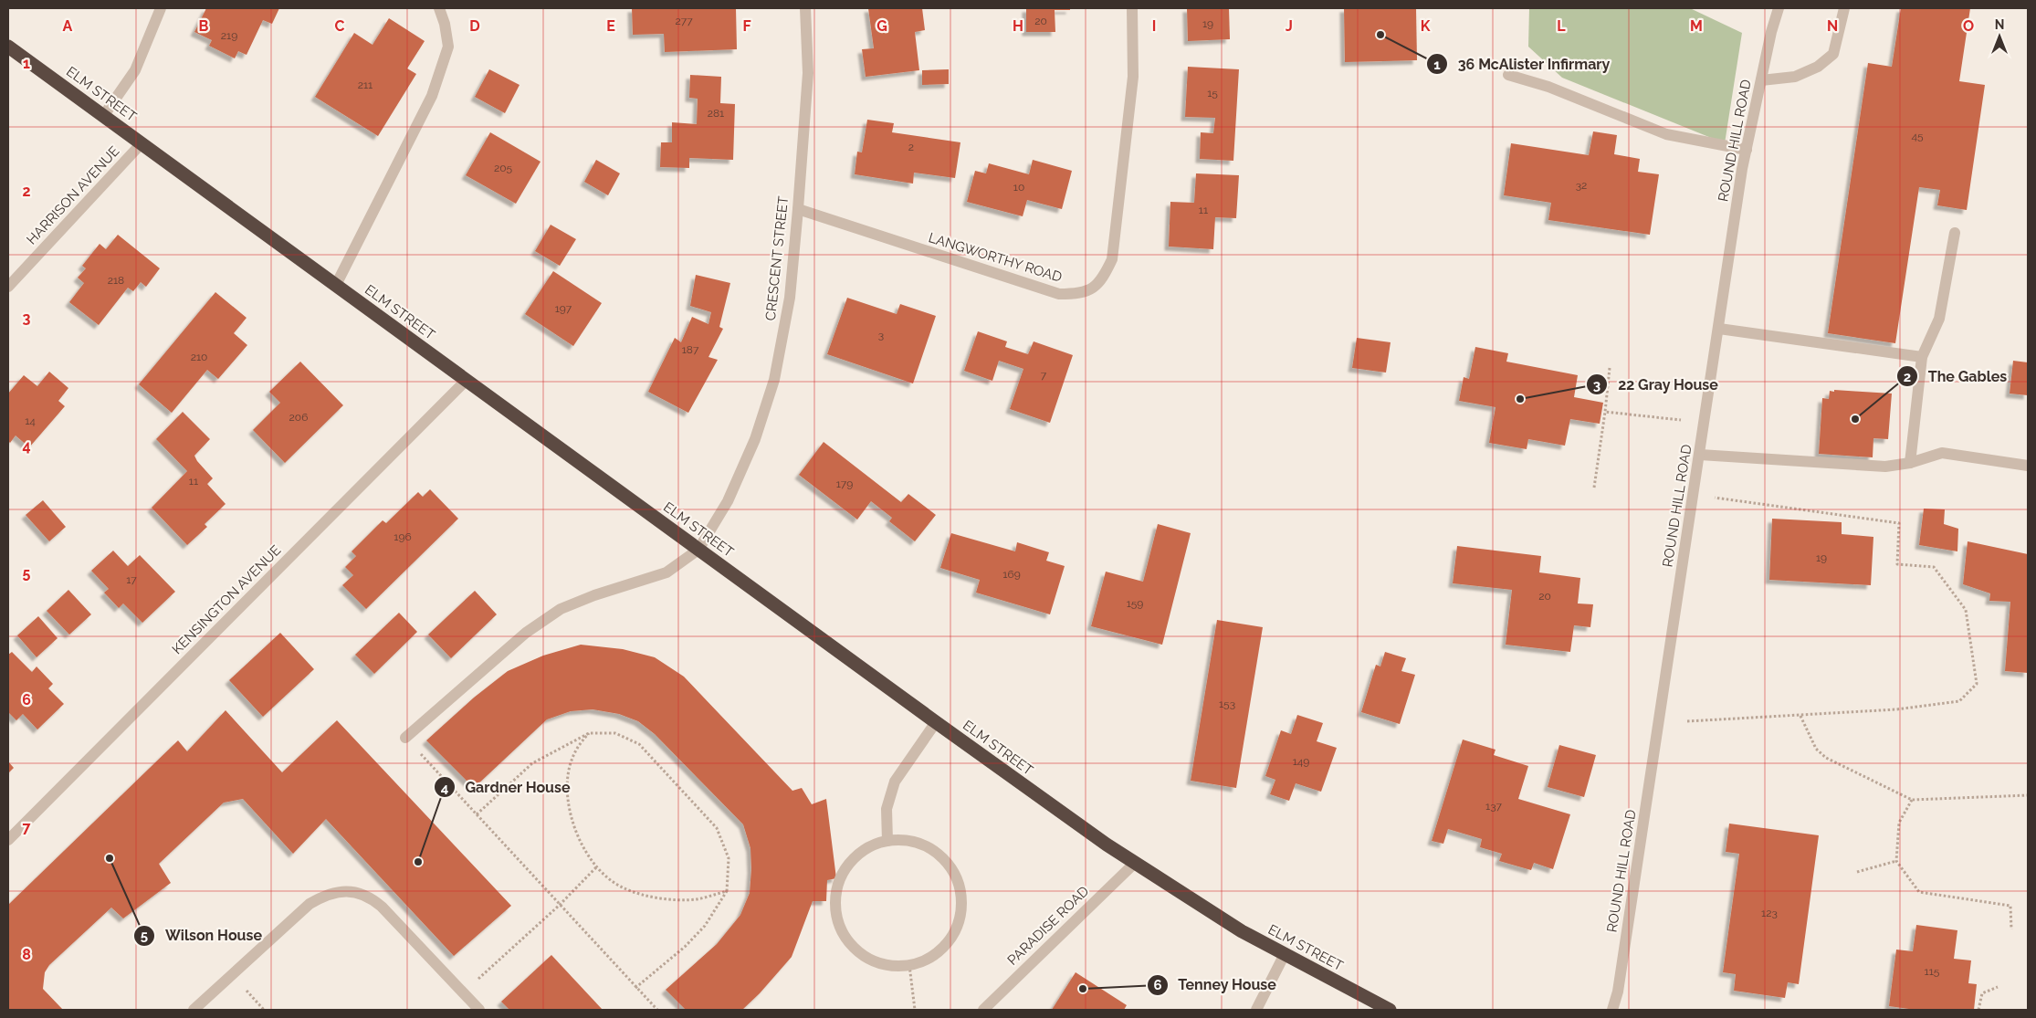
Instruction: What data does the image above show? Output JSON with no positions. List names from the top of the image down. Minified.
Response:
{"streets":{"highway":["ELM STREET"],"street":["ROUND HILL ROAD","HARRISON AVENUE","LANGWORTHY ROAD","CRESCENT STREET","KENSINGTON AVENUE","PARADISE ROAD"]},"crossings":[["ELM STREET","HARRISON AVENUE"],["ELM STREET","CRESCENT STREET"],["ELM STREET","KENSINGTON AVENUE"],["ELM STREET","PARADISE ROAD"],["LANGWORTHY ROAD","CRESCENT STREET"]],"places":["36 McAlister Infirmary","22 Gray House","The Gables","Wilson House","Gardner House","Tenney House"],"house_numbers":["277","20","19","219","211","15","281","45","2","205","32","10","11","218","197","3","187","210","7","206","14","11","179","196","19","169","17","20","159","153","149","137","123","115"],"north":"top","grid":{"columns":["A","B","C","D","E","F","G","H","I","J","K","L","M","N","O"],"rows":["1","2","3","4","5","6","7","8"]}}
